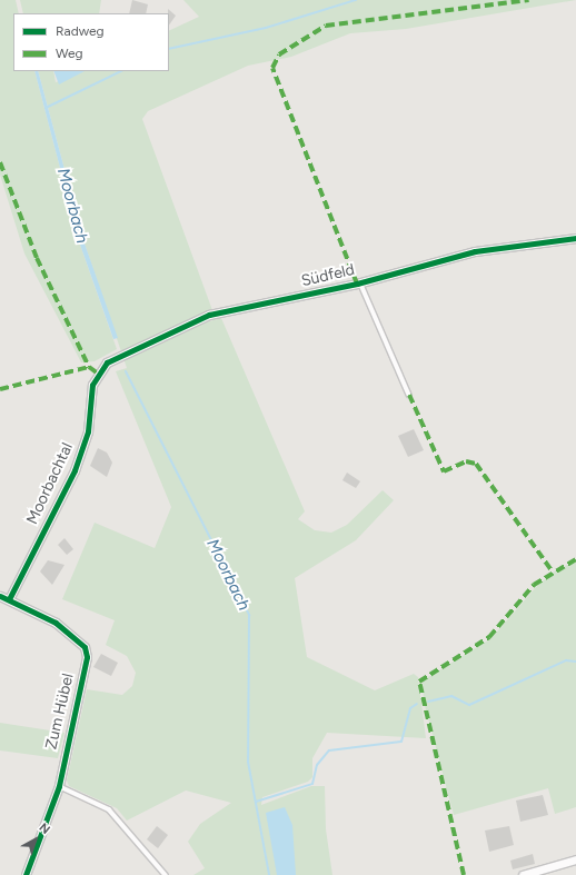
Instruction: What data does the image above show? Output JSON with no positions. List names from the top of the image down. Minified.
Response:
{"streets":{"street":["Südfeld","Moorbachtal","Zum Hübel"]},"crossings":[["Südfeld","Moorbachtal"],["Moorbachtal","Zum Hübel"]],"water":["Moorbach"],"legend":["Radweg","Weg"],"north":"top right"}
